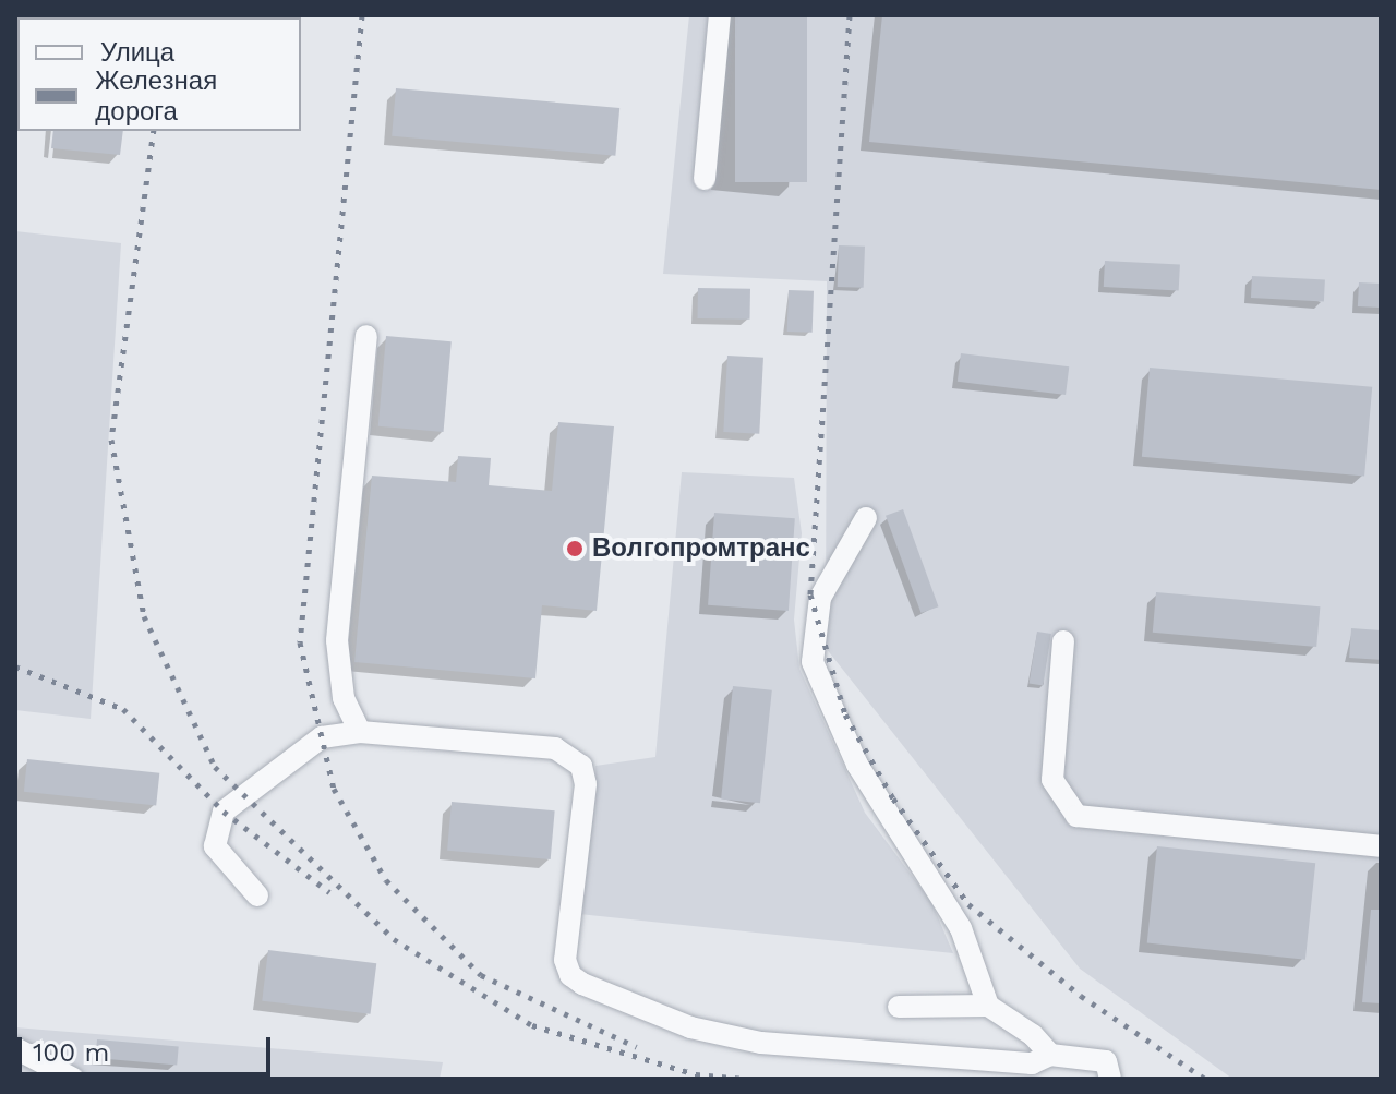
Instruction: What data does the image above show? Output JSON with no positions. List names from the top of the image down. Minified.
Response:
{"places":["Волгопромтранс"],"legend":["Улица","Железная дорога"],"scale_bar":"100 m"}
